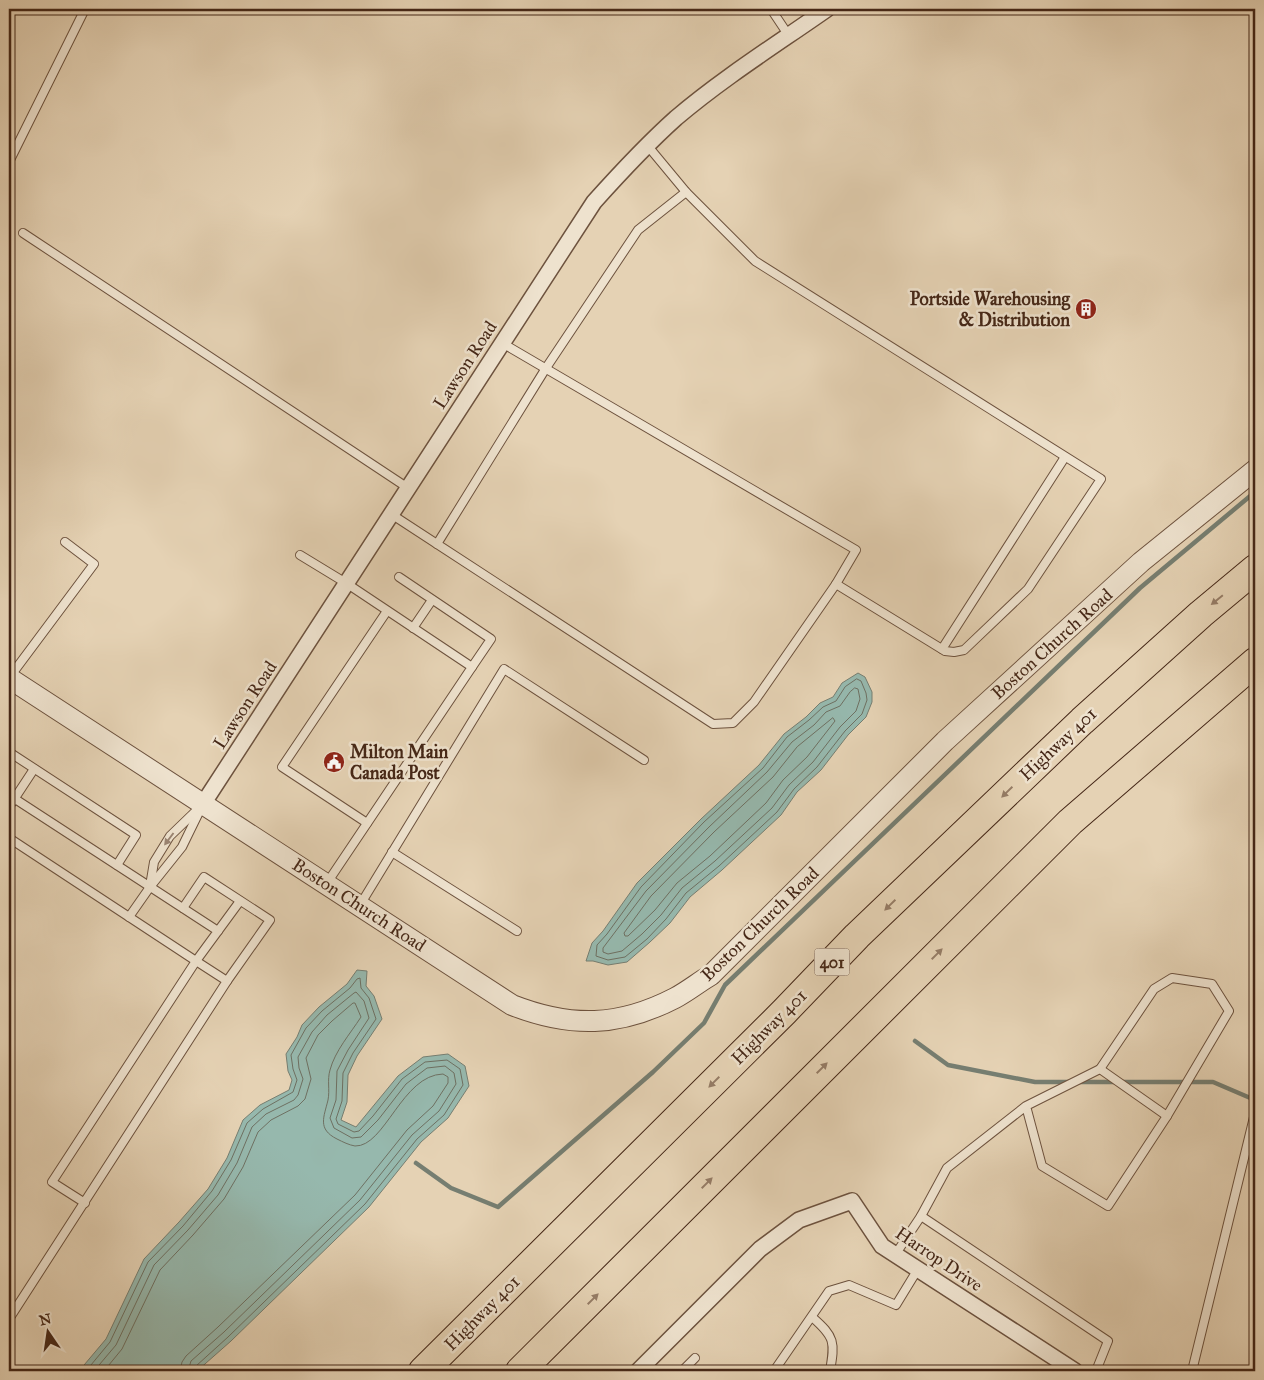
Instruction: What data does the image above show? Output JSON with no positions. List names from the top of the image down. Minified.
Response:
{"streets":{"highway":["Highway 401","401"],"street":["Lawson Road","Boston Church Road","Harrop Drive"]},"crossings":[["Lawson Road","Boston Church Road"]],"places":{"building":["Portside Warehousing & Distribution"],"public building":["Milton Main Canada Post"]},"north":"top"}
